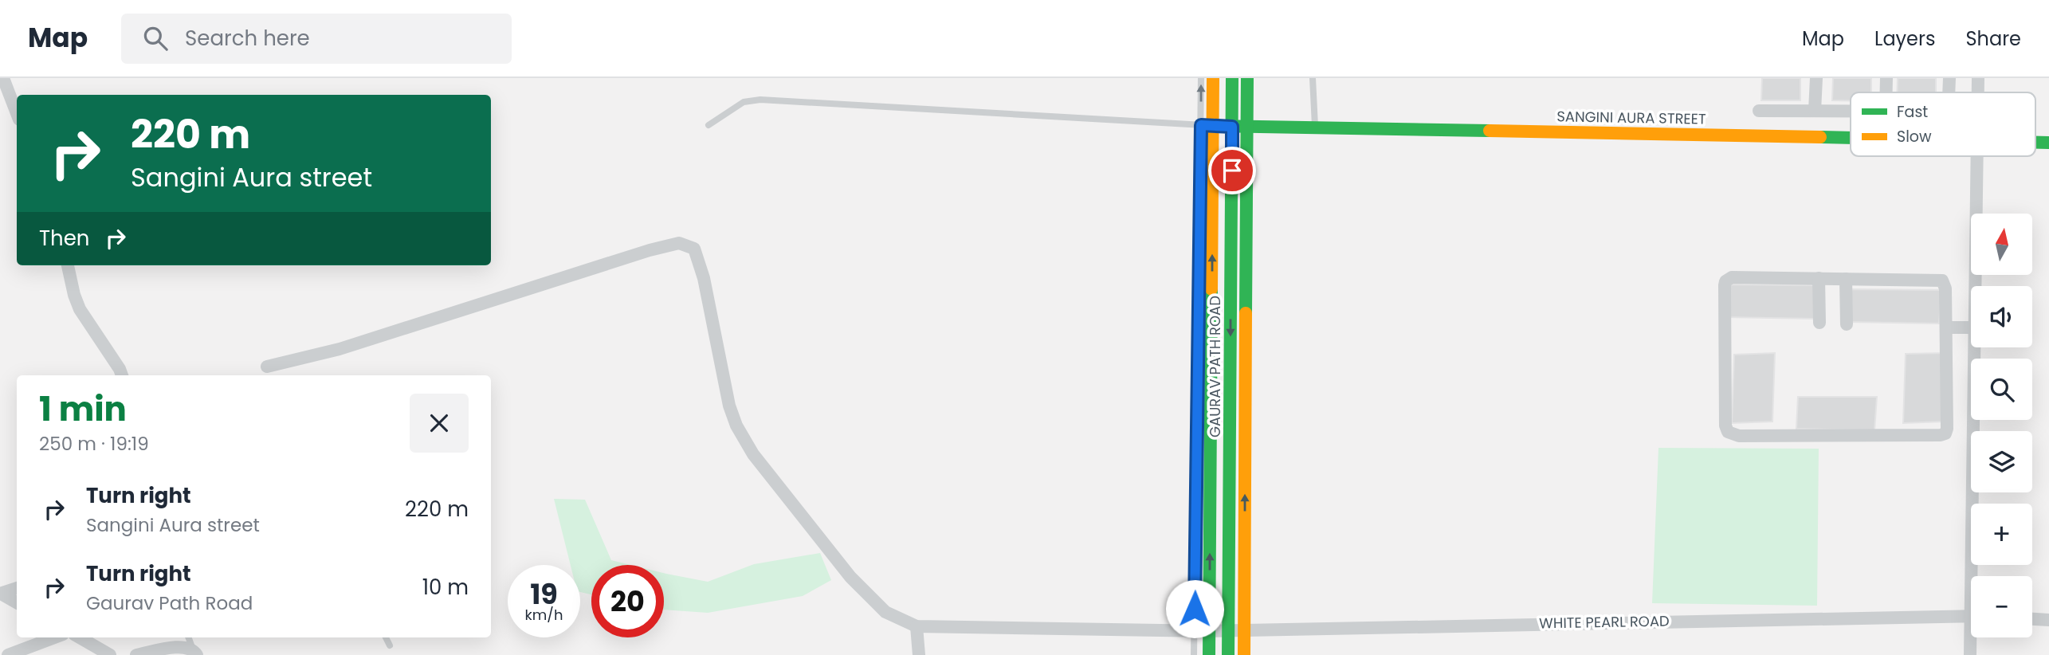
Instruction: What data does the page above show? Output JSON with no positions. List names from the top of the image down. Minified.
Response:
{"streets":{"street":["SANGINI AURA STREET","GAURAV PATH ROAD","WHITE PEARL ROAD"]},"crossings":[["SANGINI AURA STREET","GAURAV PATH ROAD"],["GAURAV PATH ROAD","WHITE PEARL ROAD"]],"legend":["Fast","Slow"],"north":"top","page":{"header":"Map","search":"Search here","nav":["Map","Layers","Share"],"turn":["220 m","Sangini Aura street"],"then":"Then","map_buttons":["+","−"],"heading":["1 min","250 m · 19:19"],"list":[{"name":"Turn right","note":"Sangini Aura street","value":"220 m"},{"name":"Turn right","note":"Gaurav Path Road","value":"10 m"}],"speed":"19 km/h","limit":"20"}}
